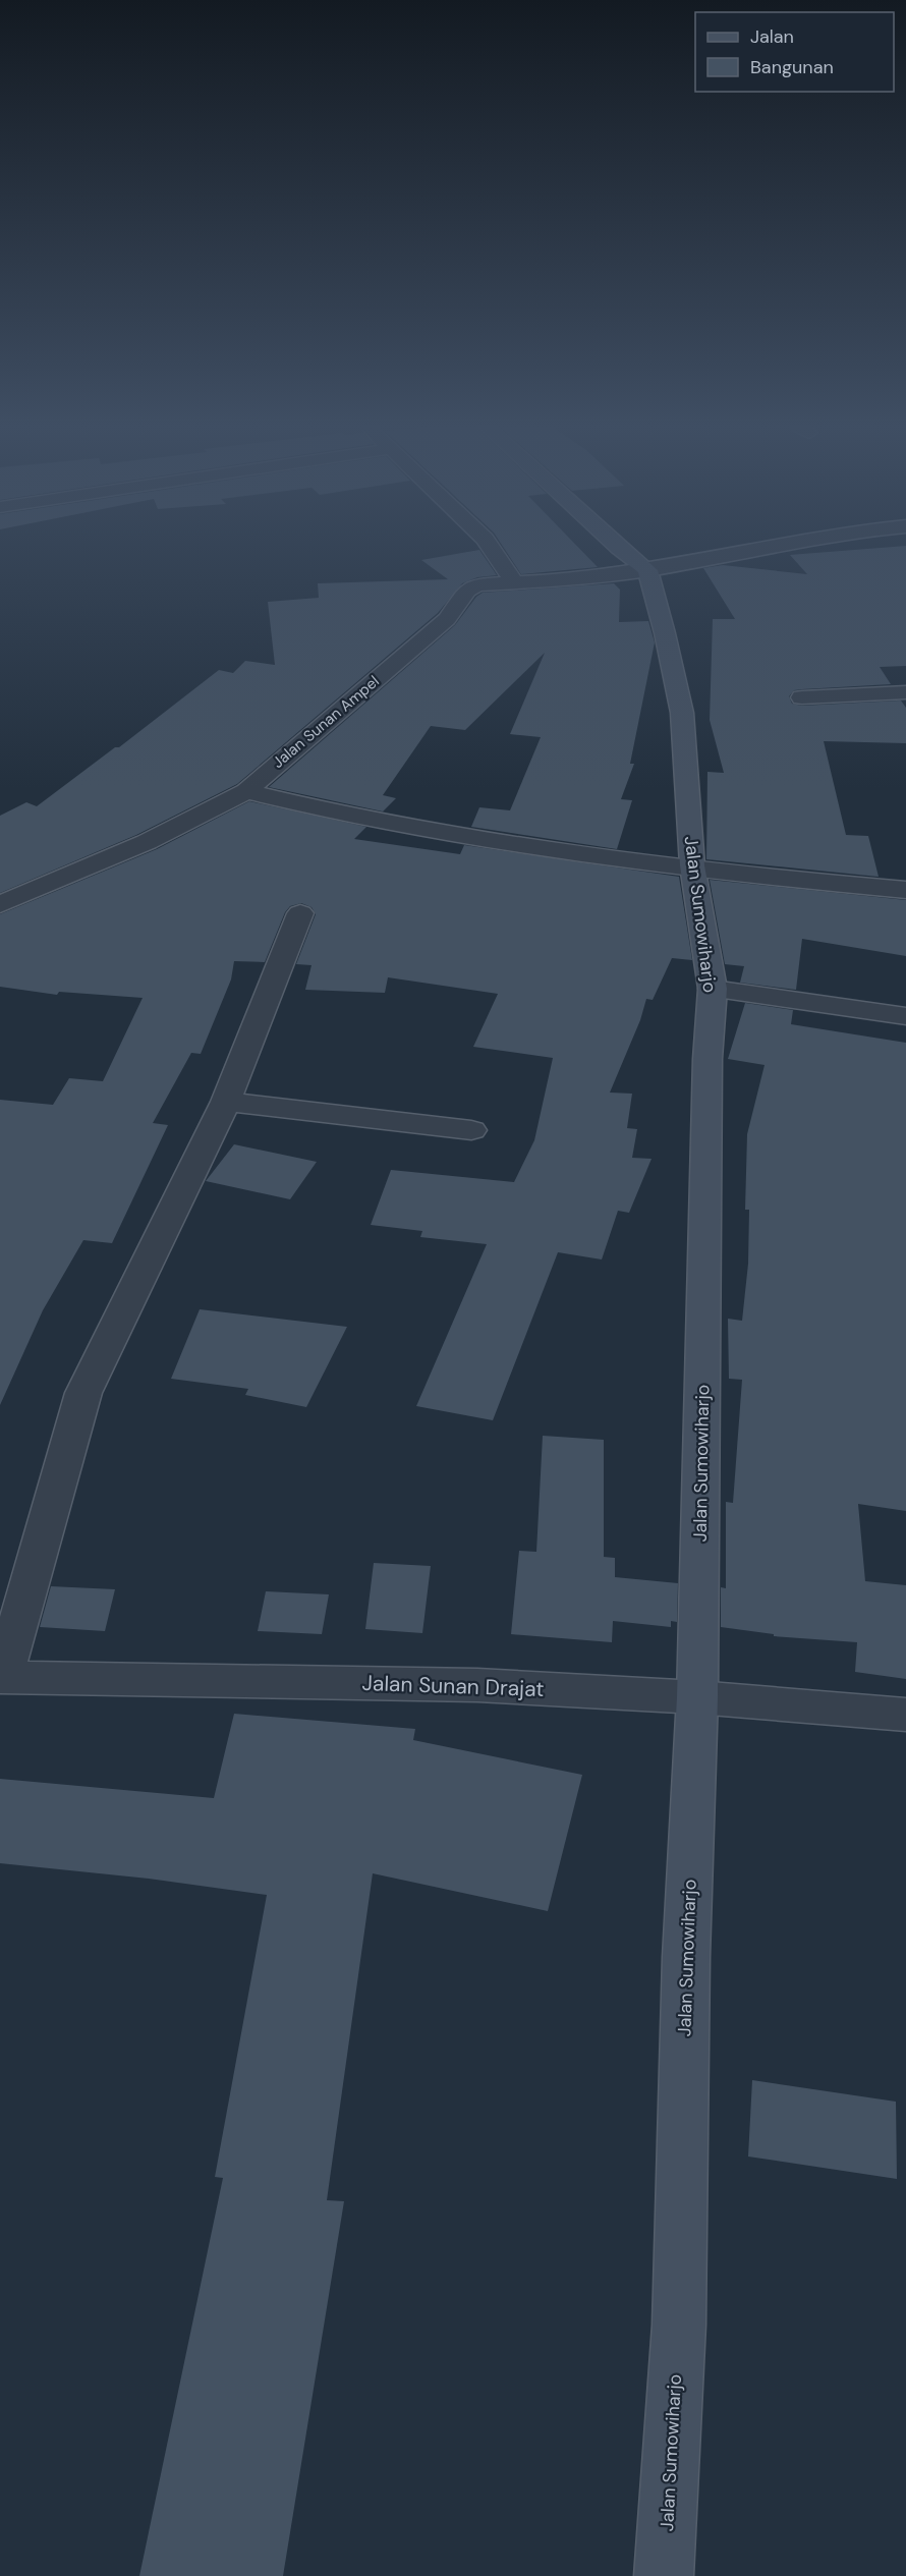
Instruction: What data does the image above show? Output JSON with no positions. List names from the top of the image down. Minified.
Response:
{"streets":{"street":["Jalan Sunan Ampel","Jalan Sumowiharjo","Jalan Sunan Drajat"]},"crossings":[["Jalan Sunan Ampel","Jalan Sumowiharjo"],["Jalan Sumowiharjo","Jalan Sunan Drajat"]],"legend":["Jalan","Bangunan"]}
